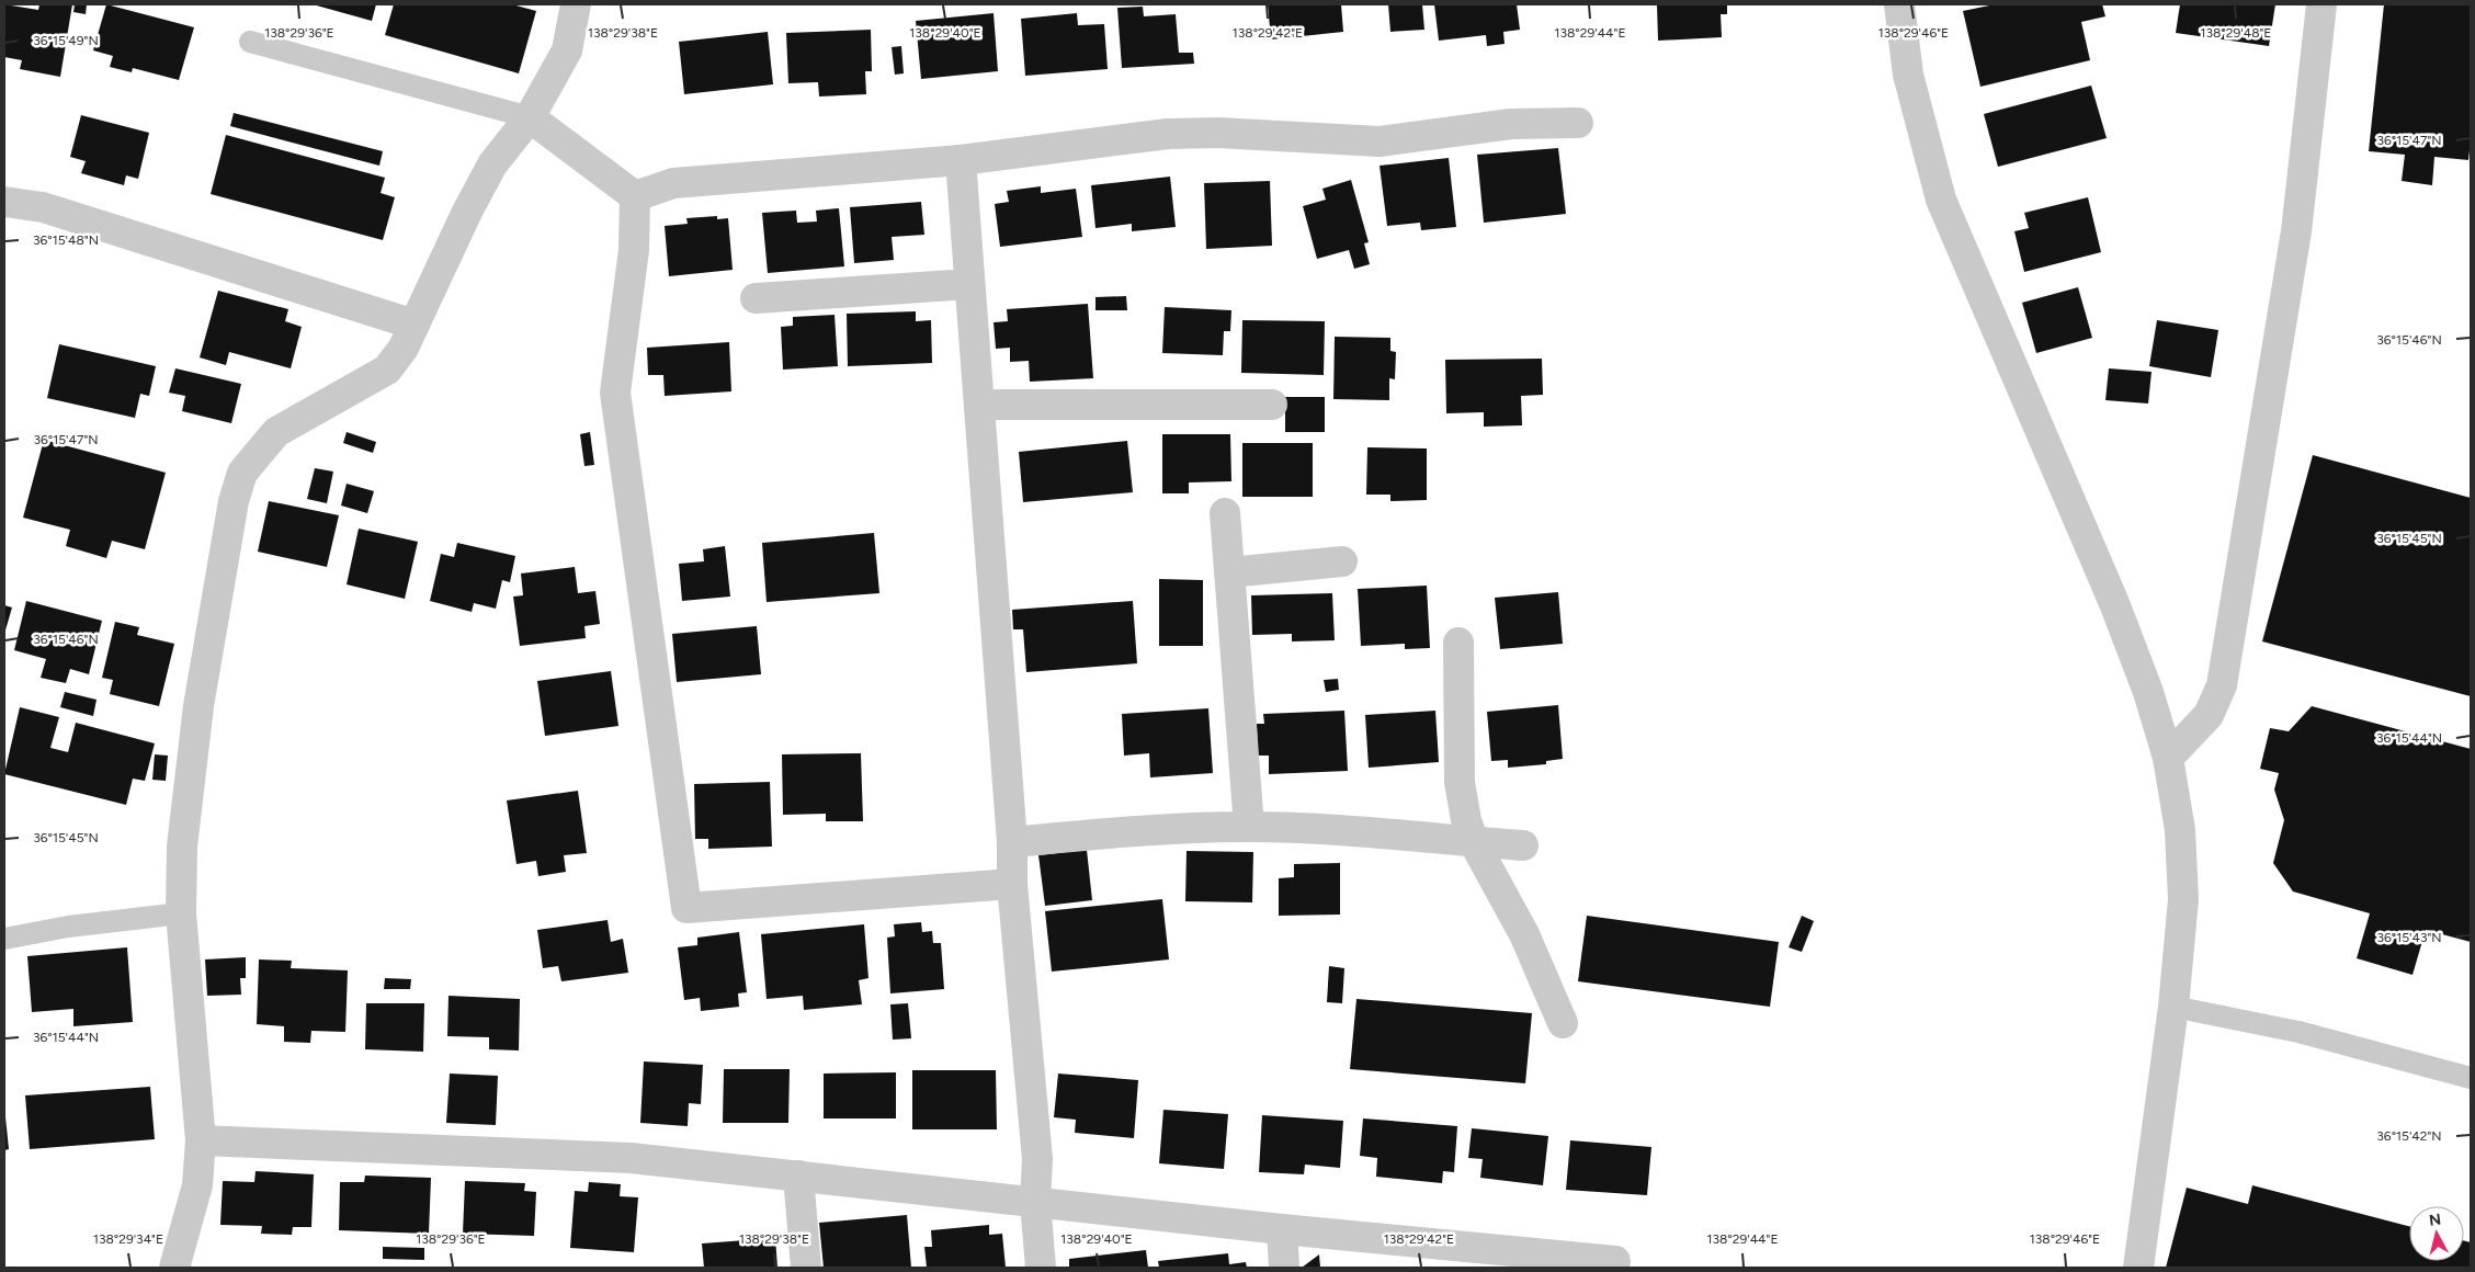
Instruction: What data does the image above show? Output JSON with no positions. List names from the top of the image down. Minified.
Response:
{"north":"top","coordinates":["138°29'36\"E","138°29'38\"E","138°29'40\"E","138°29'42\"E","138°29'44\"E","138°29'46\"E","138°29'48\"E","36°15'49\"N","36°15'47\"N","36°15'48\"N","36°15'46\"N","36°15'45\"N","36°15'44\"N","36°15'43\"N","36°15'42\"N","138°29'34\"E"]}
